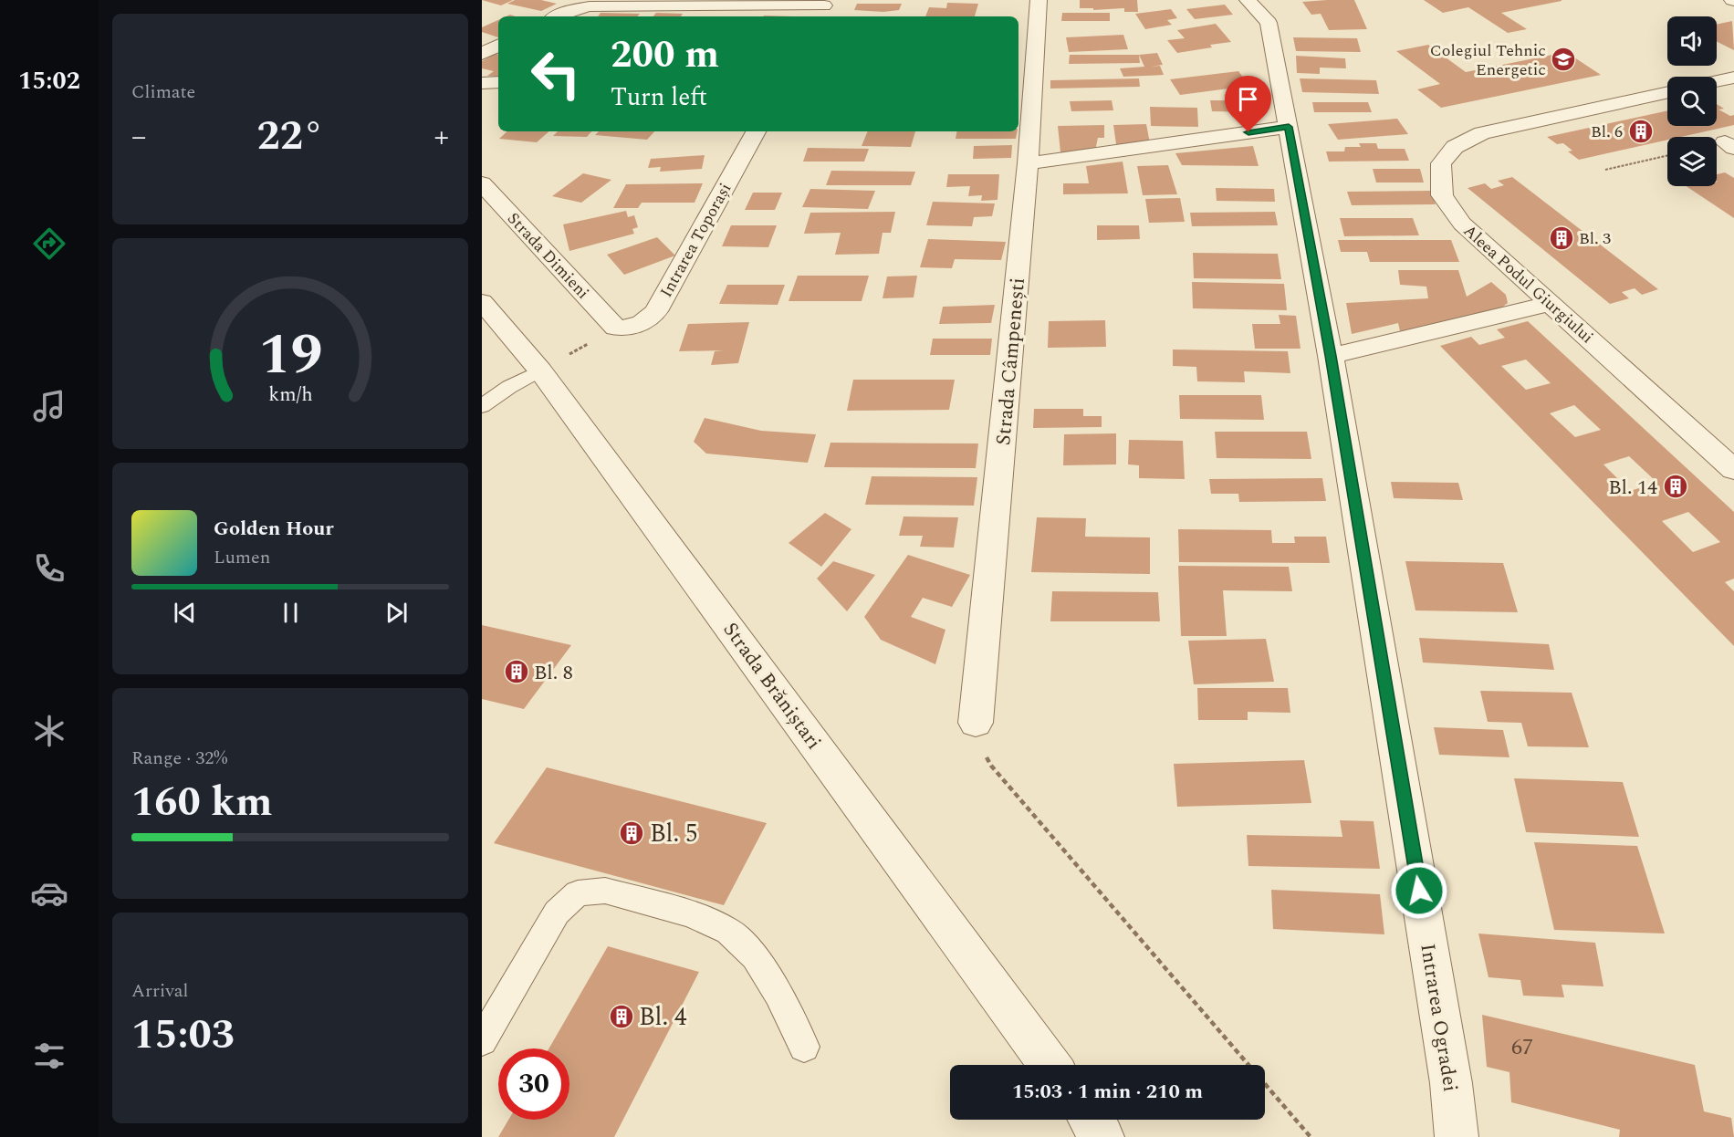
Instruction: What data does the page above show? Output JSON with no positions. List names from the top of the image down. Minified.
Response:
{"streets":{"street":["Intrarea Toporași","Strada Dimieni","Aleea Podul Giurgiului","Strada Câmpenești","Strada Brăniștari","Intrarea Ogradei"]},"crossings":[["Intrarea Toporași","Strada Dimieni"]],"places":{"school or university":["Colegiul Tehnic Energetic"],"building":["Bl. 6","Bl. 3","Bl. 14","Bl. 8","Bl. 5","Bl. 4"]},"house_numbers":["67"],"page":{"tabs":"15:02","tile":["Climate",["Range · 32%","160 km"],["Arrival","15:03"]],"turn":["200 m","Turn left"],"heat":["−","22°","+"],"song":["Golden Hour","Lumen"],"limit":"30","trip":"15:03 · 1 min · 210 m","gauge":["19","km/h"]}}
